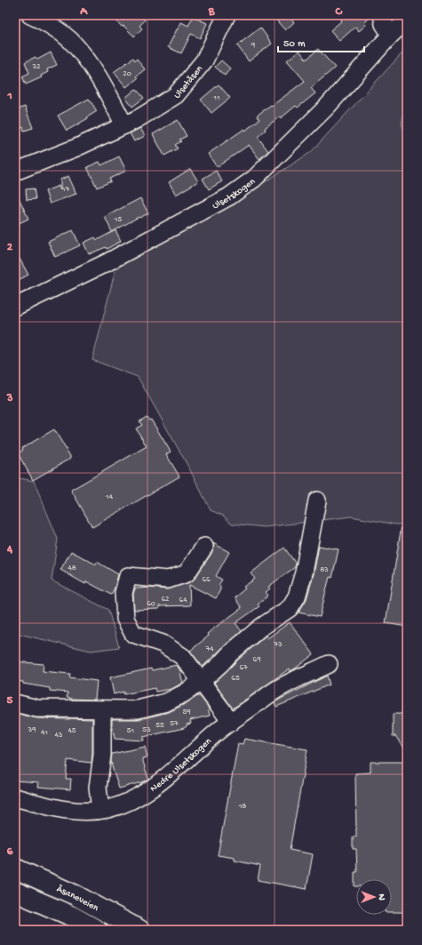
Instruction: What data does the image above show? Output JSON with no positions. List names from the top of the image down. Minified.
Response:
{"streets":{"highway":["Åsaneveien"],"street":["Ulsetåsen","Ulsetskogen","Nedre Ulsetskogen"]},"house_numbers":["9","32","20","11","17","15","14","48","83","66","62","64","60","73","74","69","67","65","59","57","55","39","53","45","51","41","43","18"],"scale_bar":"50 m","north":"right","grid":{"columns":["A","B","C"],"rows":["1","2","3","4","5","6"]}}
